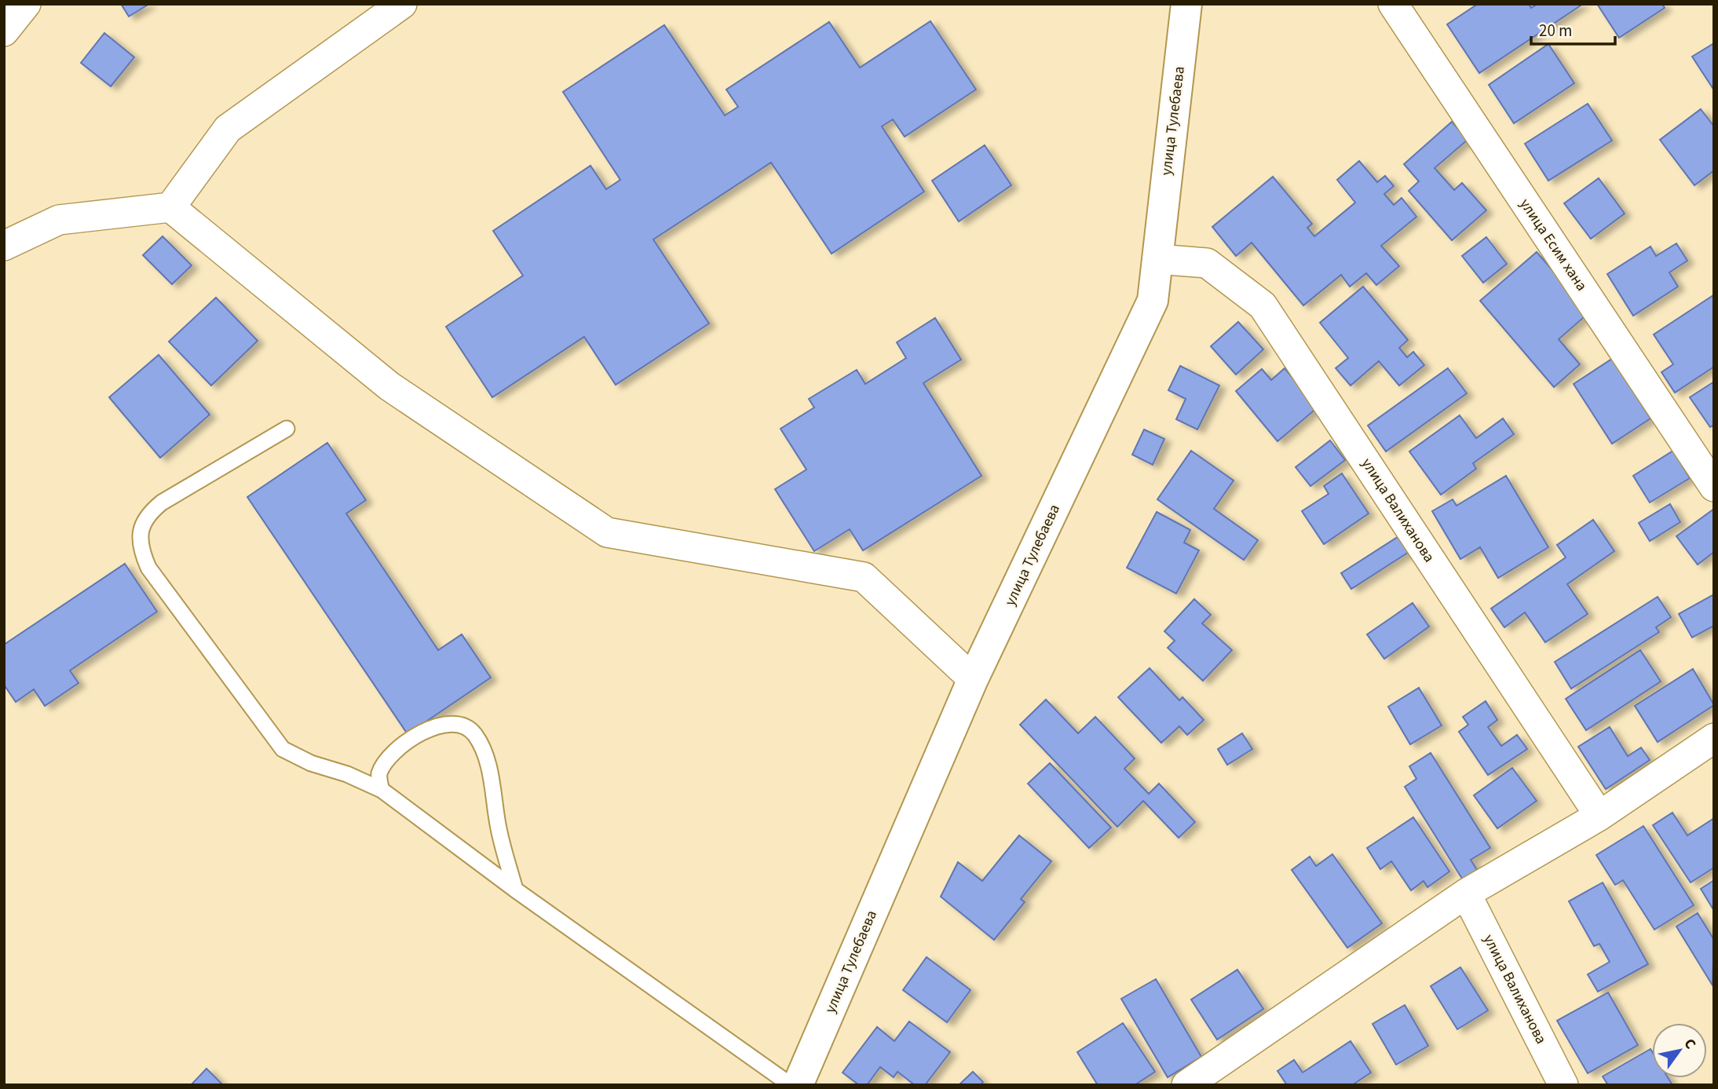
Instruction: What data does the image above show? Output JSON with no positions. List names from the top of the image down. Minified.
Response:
{"streets":{"street":["улица Тулебаева","улица Есим хана","улица Валиханова"]},"crossings":[["улица Тулебаева","улица Валиханова"]],"scale_bar":"20 m","north":"top right"}
